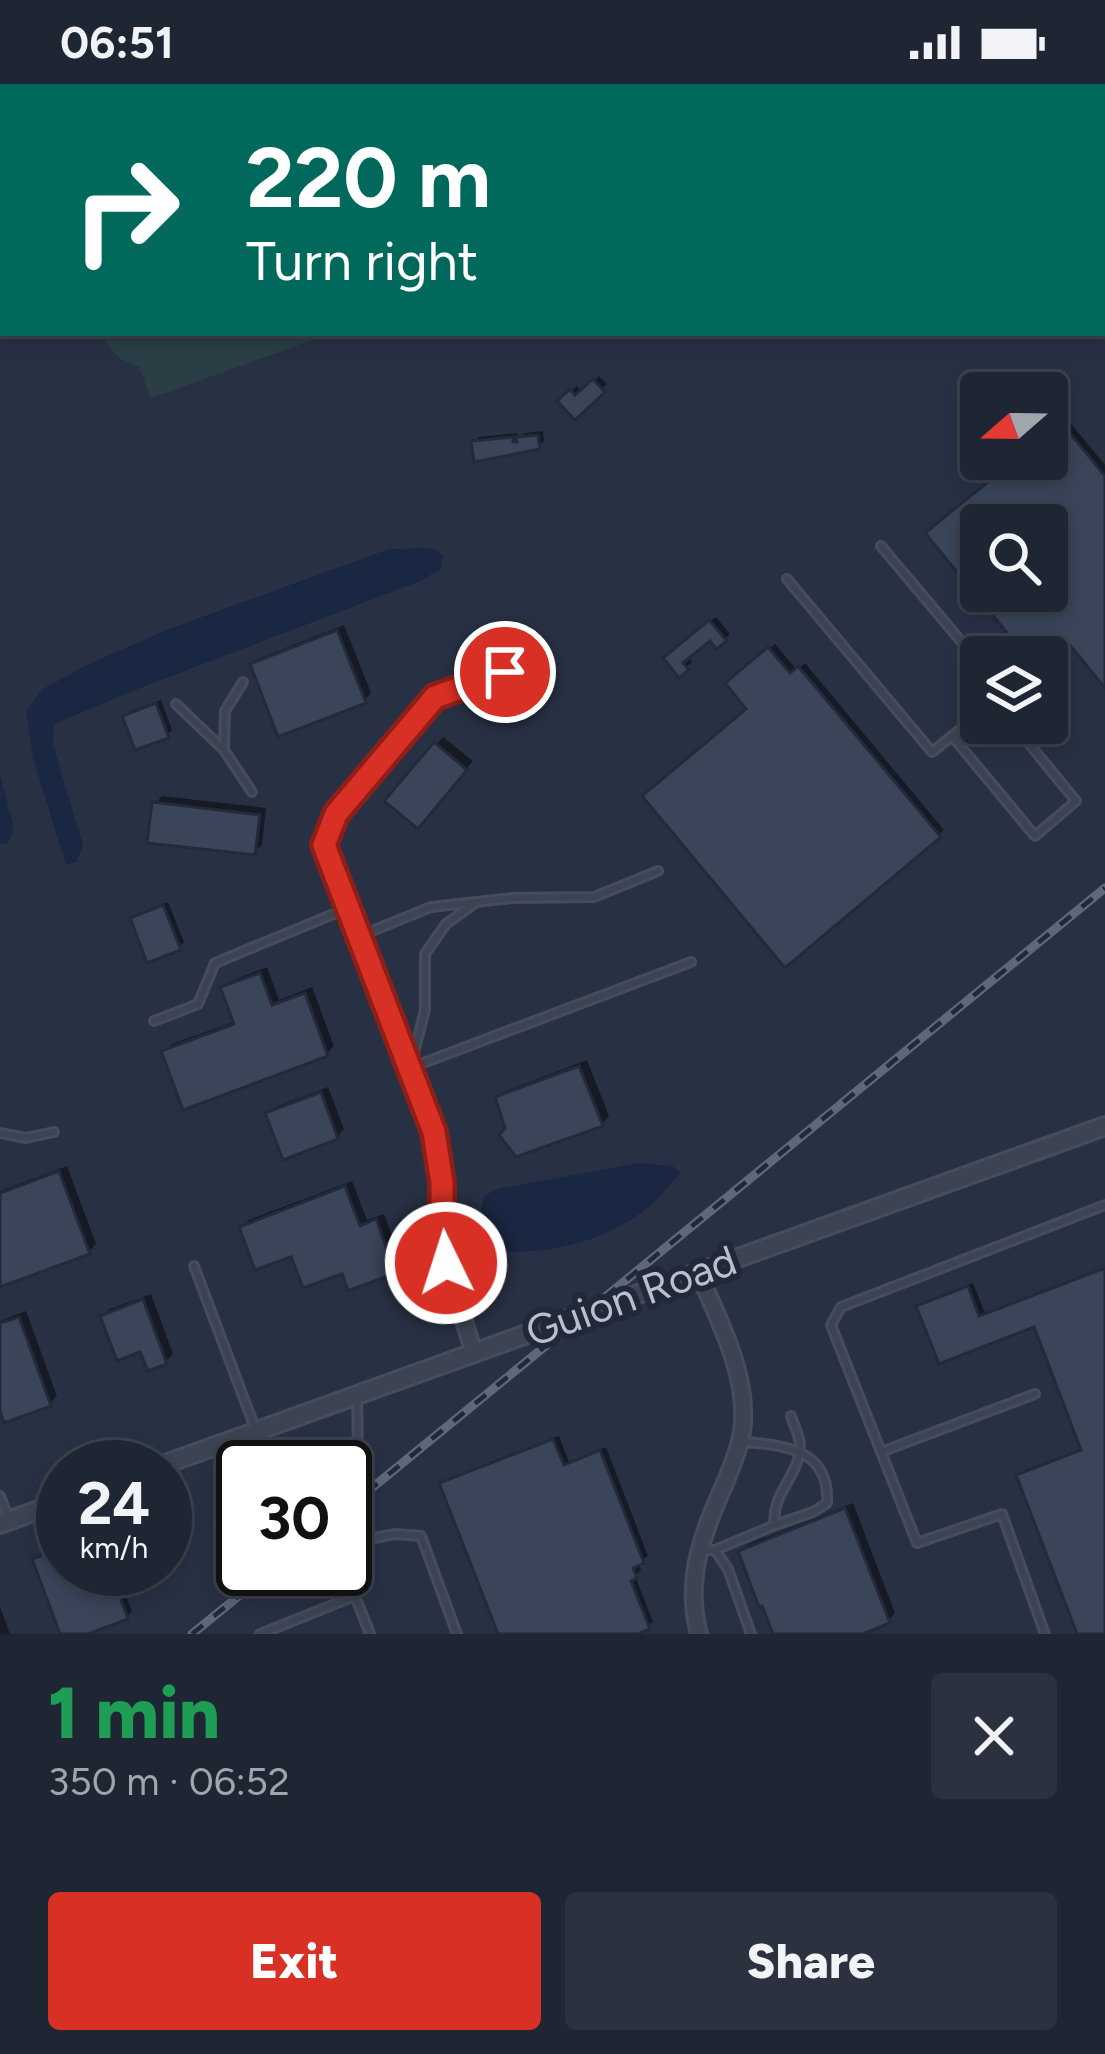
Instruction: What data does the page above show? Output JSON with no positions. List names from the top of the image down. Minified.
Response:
{"streets":{"street":["Guion Road"]},"north":"left","page":{"status":"06:51","turn":["220 m","Turn right"],"speed":"24 km/h","limit":"30","heading":["1 min","350 m · 06:52"],"buttons":["Exit","Share"]}}
